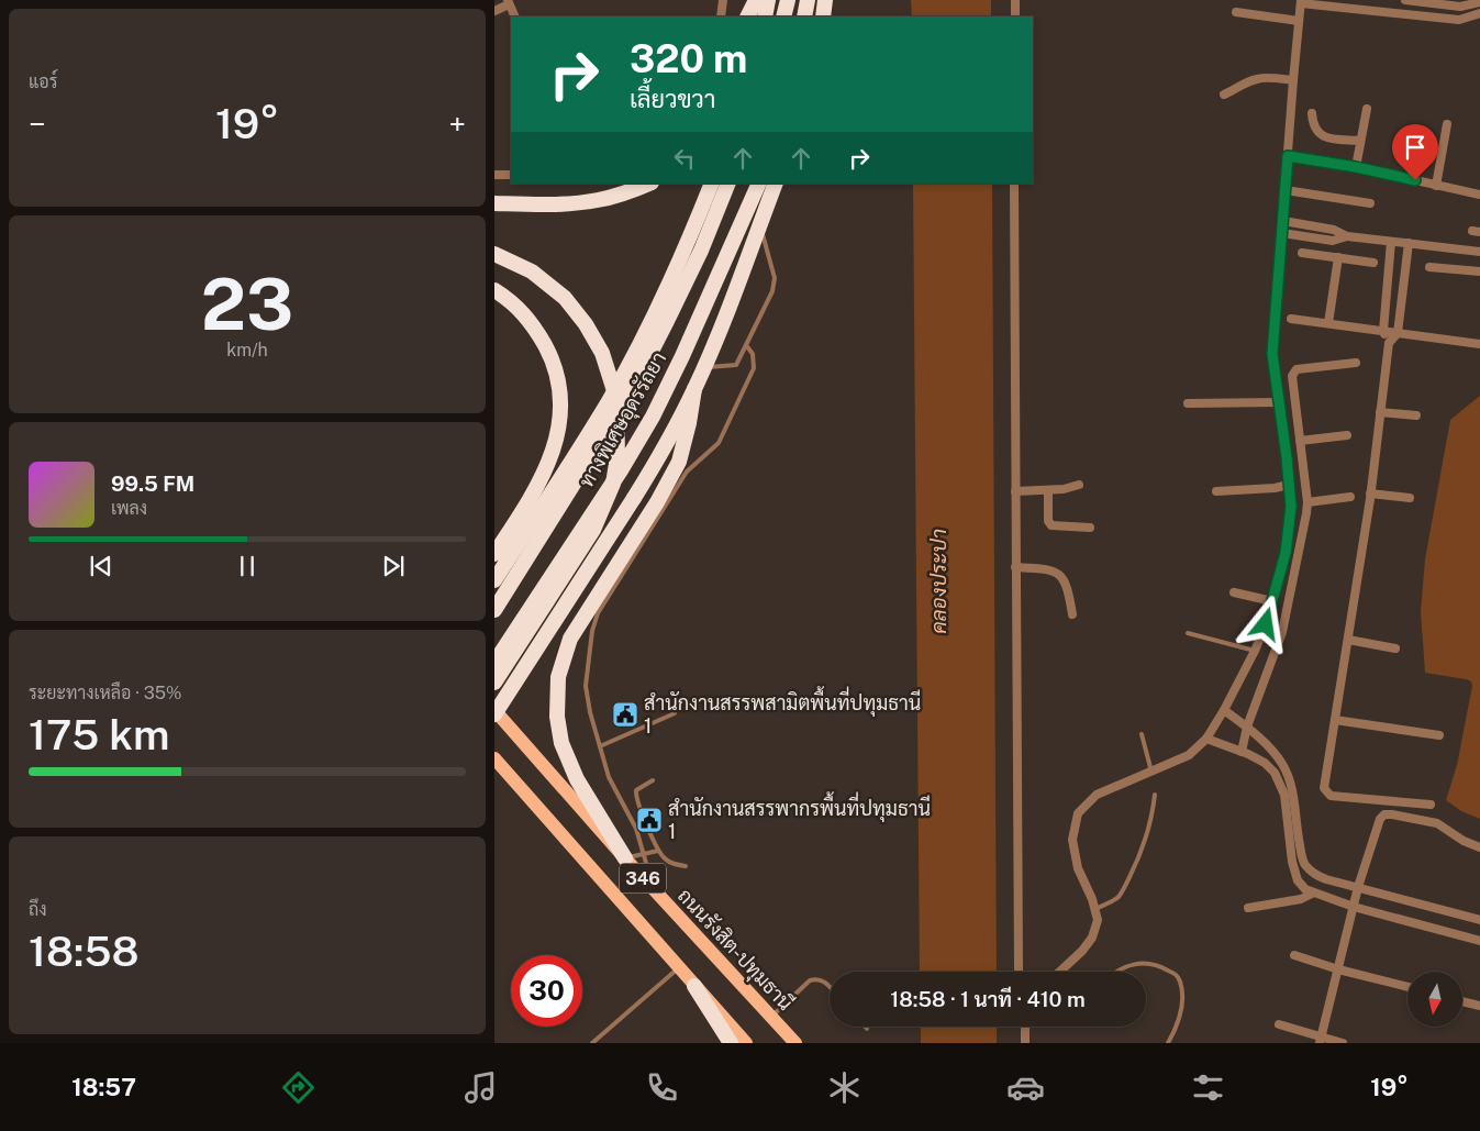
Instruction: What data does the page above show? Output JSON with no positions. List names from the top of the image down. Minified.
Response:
{"streets":{"highway":["ทางพิเศษอุดรรัถยา"],"main road":["346","ถนนรังสิต-ปทุมธานี"]},"water":["คลองประปา"],"places":{"public building":["สำนักงานสรรพสามิตพื้นที่ปทุมธานี 1","สำนักงานสรรพากรพื้นที่ปทุมธานี 1"]},"north":"bottom","page":{"tile":["แอร์",["23","km/h"],["ระยะทางเหลือ · 35%","175 km"],["ถึง","18:58"]],"turn":["320 m","เลี้ยวขวา"],"heat":["−","19°","+"],"song":["99.5 FM","เพลง"],"limit":"30","trip":"18:58 · 1 นาที · 410 m","tabs":["18:57","19°"]}}
